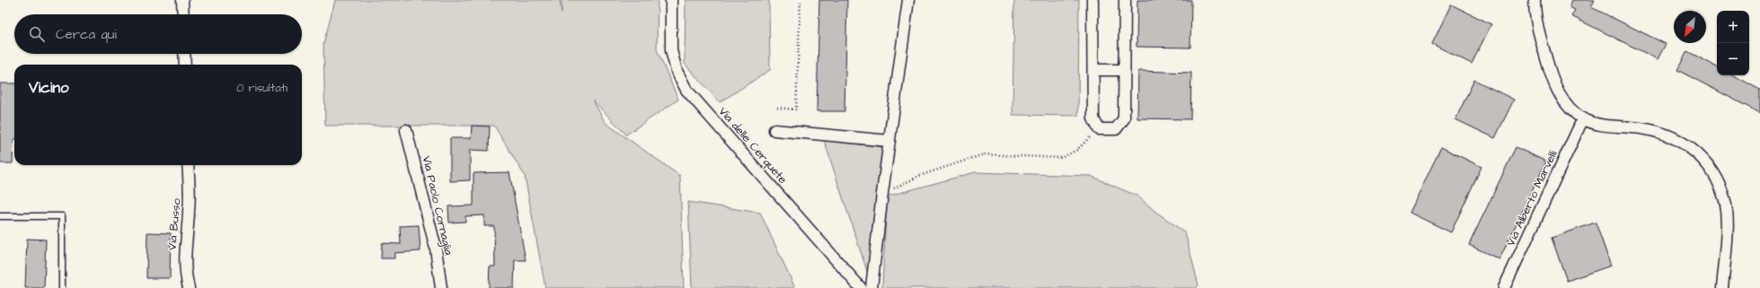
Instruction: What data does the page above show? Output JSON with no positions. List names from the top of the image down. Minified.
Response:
{"streets":{"street":["Via delle Cerquete","Via Alberto Marvelli","Via Paolo Cornaglia","Via Busso"]},"north":"bottom left","page":{"map_buttons":["+","−"],"search":"Cerca qui","heading":["Vicino","0 risultati"]}}
